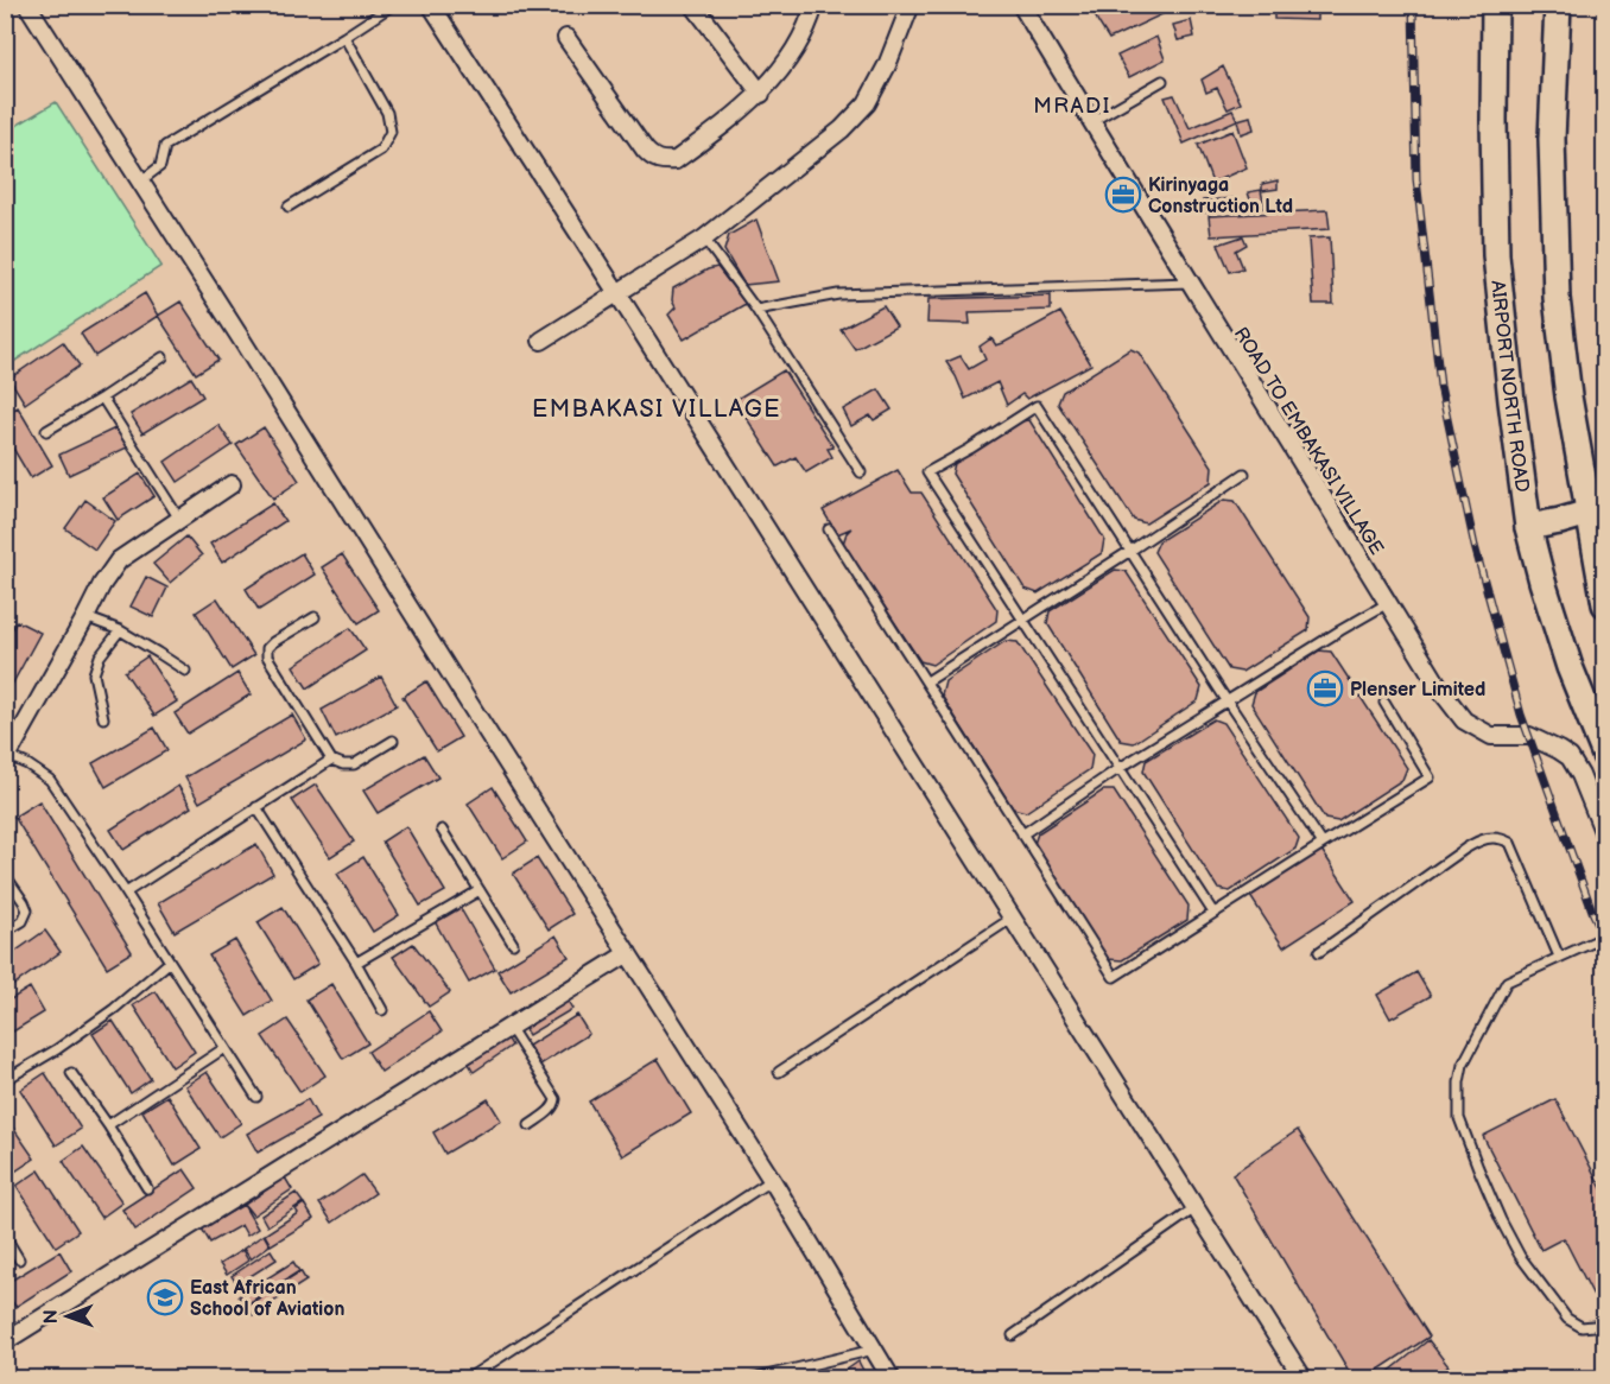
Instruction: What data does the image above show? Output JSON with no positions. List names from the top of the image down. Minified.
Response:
{"streets":{"main road":["AIRPORT NORTH ROAD"],"street":["ROAD TO EMBAKASI VILLAGE"]},"districts":["MRADI","EMBAKASI VILLAGE"],"places":{"office":["Kirinyaga Construction Ltd","Plenser Limited"],"school or university":["East African School of Aviation"]},"north":"left"}
